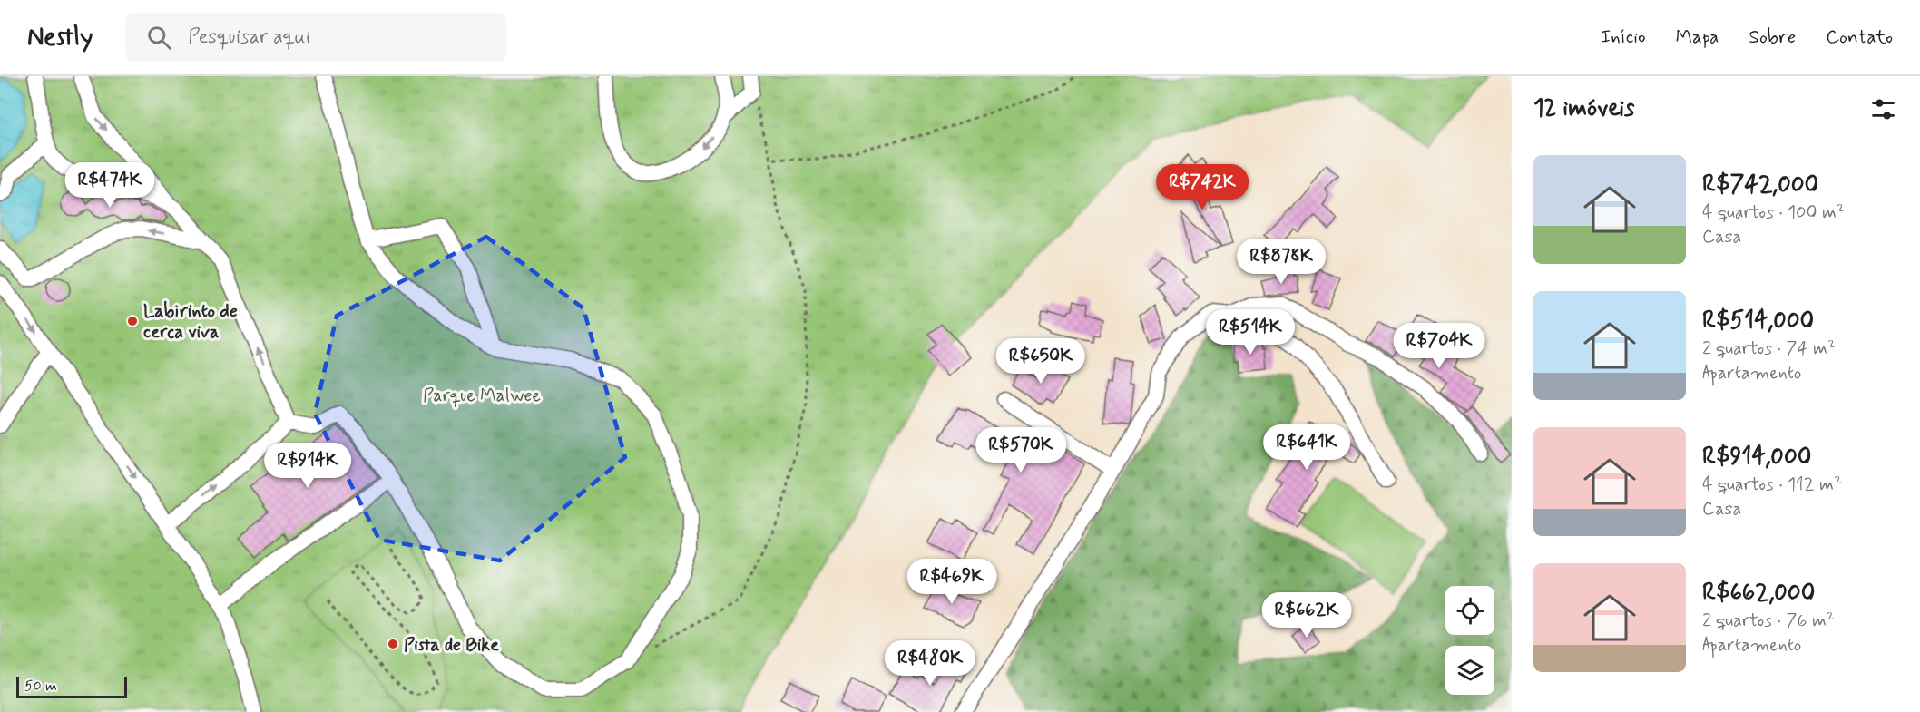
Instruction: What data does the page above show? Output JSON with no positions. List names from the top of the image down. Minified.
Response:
{"parks":["Parque Malwee"],"places":["Labirinto de cerca viva","Pista de Bike"],"scale_bar":"50 m","page":{"header":"Nestly","search":"Pesquisar aqui","nav":["Início","Mapa","Sobre","Contato"],"heading":"12 imóveis","list":[{"name":"R$742,000","note":"4 quartos · 100 m² · Casa"},{"name":"R$514,000","note":"2 quartos · 74 m² · Apartamento"},{"name":"R$914,000","note":"4 quartos · 112 m² · Casa"},{"name":"R$662,000","note":"2 quartos · 76 m² · Apartamento"}],"price":["R$474K","R$742K","R$878K","R$514K","R$704K","R$650K","R$641K","R$570K","R$914K","R$469K","R$662K","R$480K"],"scale":"50 m"}}
